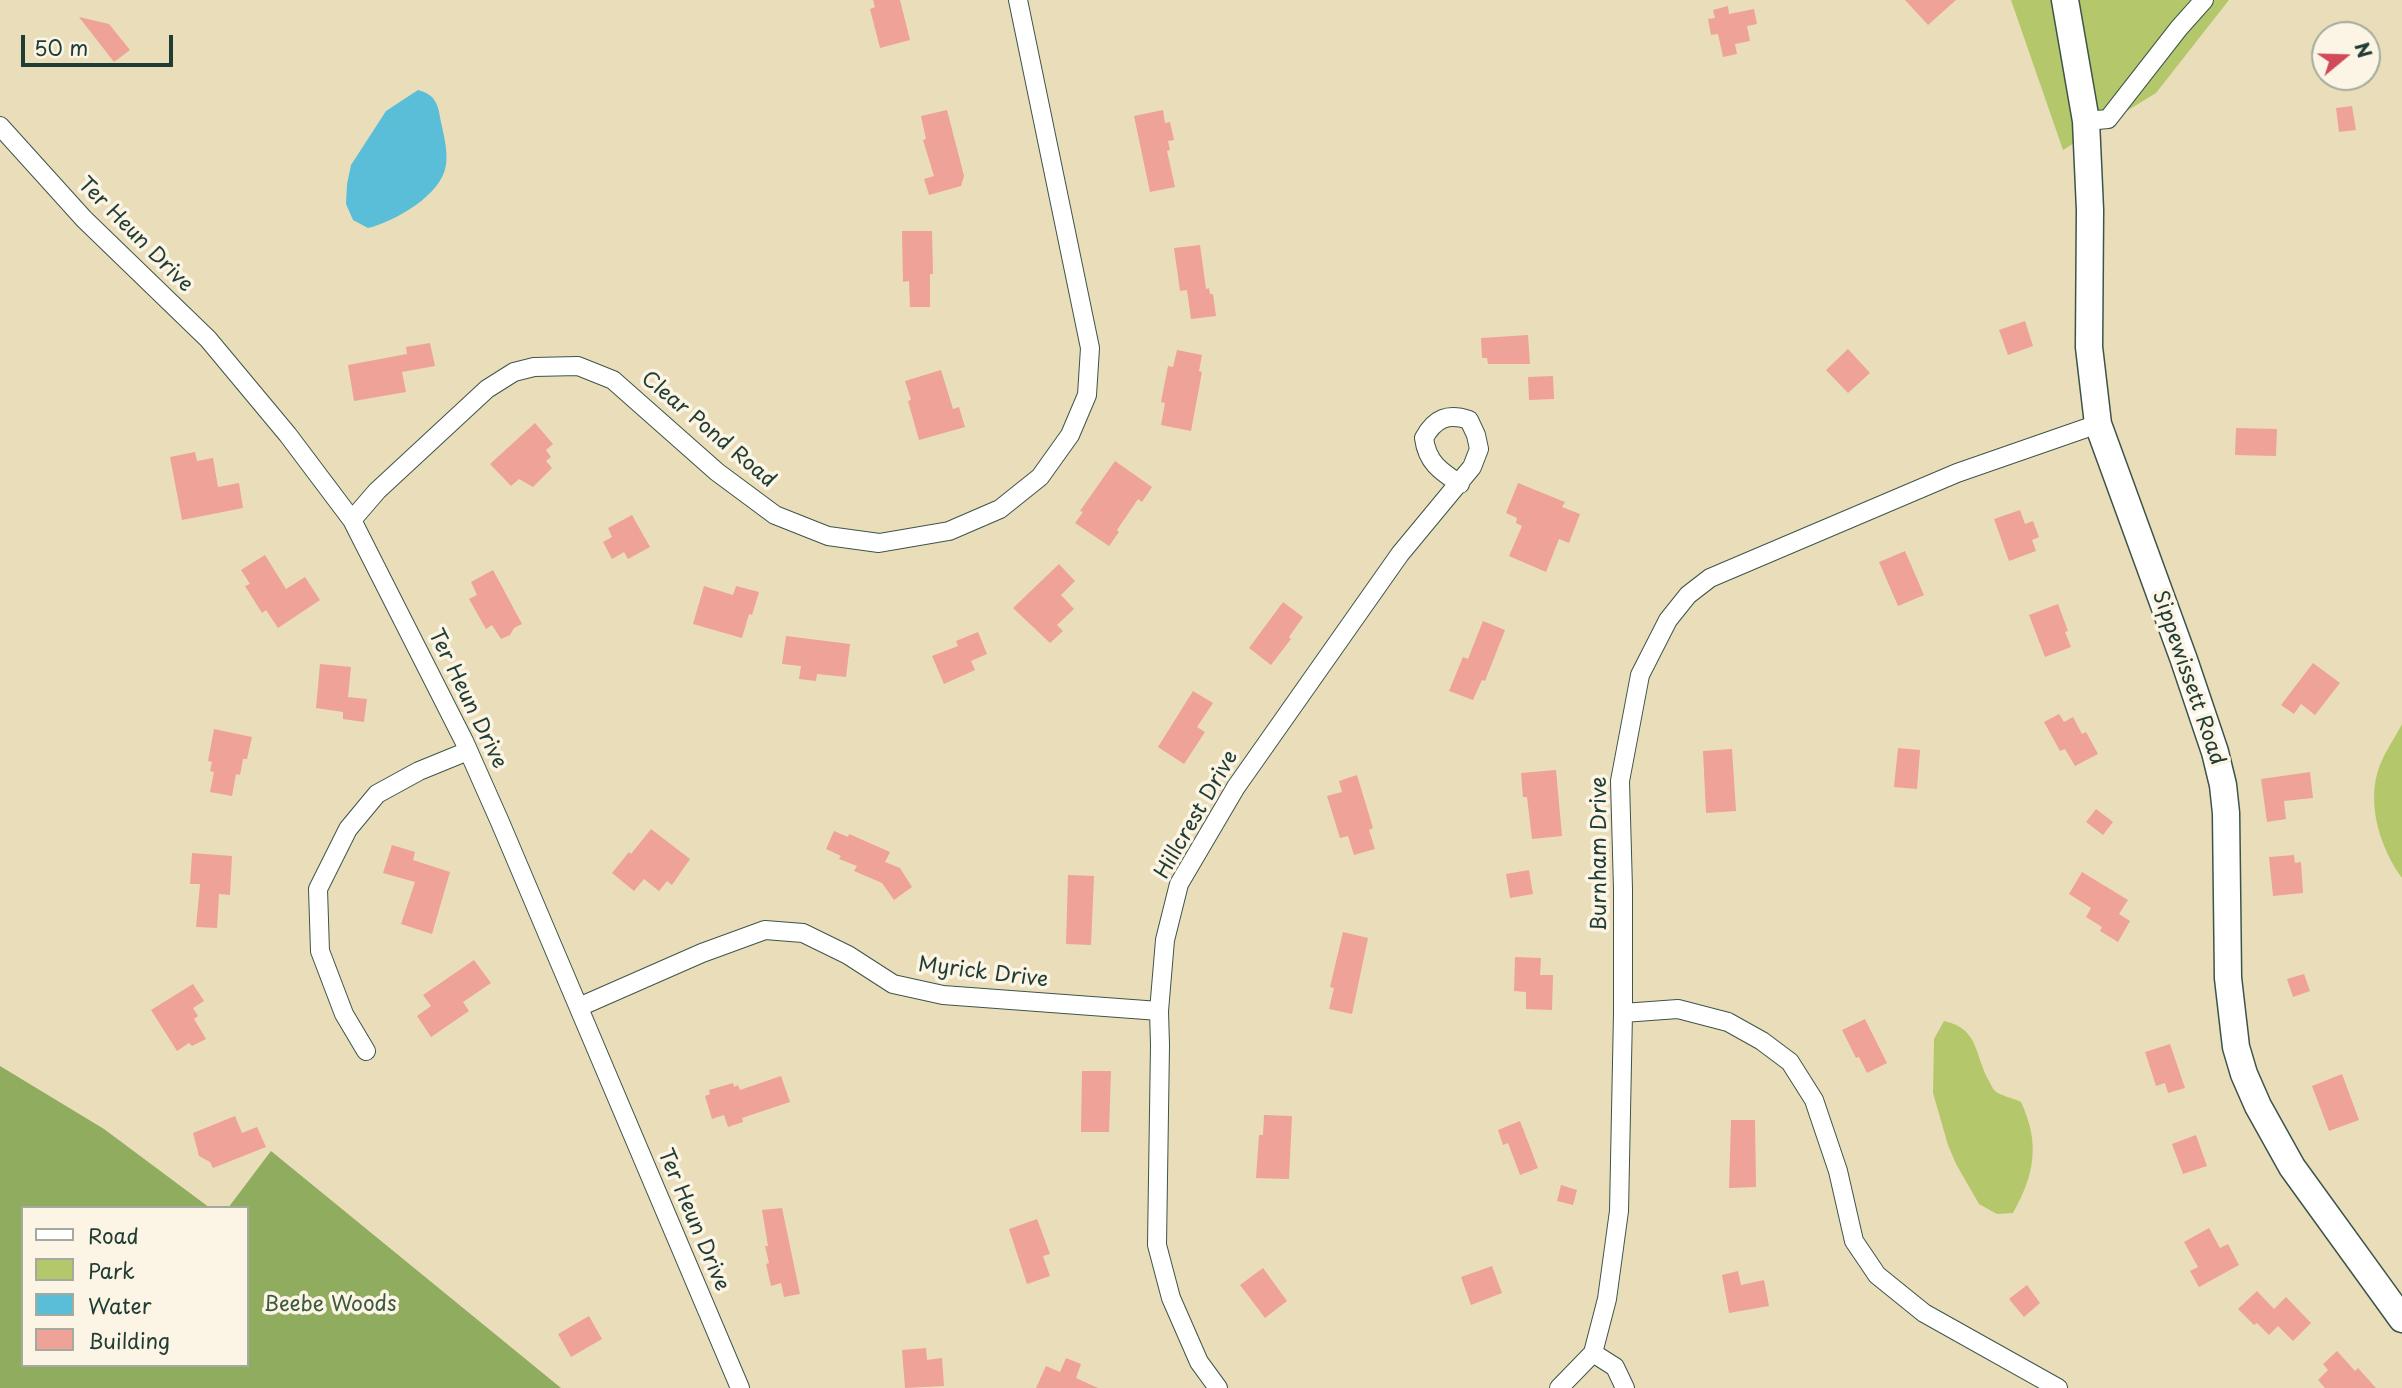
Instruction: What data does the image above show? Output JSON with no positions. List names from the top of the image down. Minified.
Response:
{"streets":{"main road":["Sippewissett Road"],"street":["Ter Heun Drive","Clear Pond Road","Hillcrest Drive","Burnham Drive","Myrick Drive"]},"crossings":[["Ter Heun Drive","Clear Pond Road"],["Ter Heun Drive","Myrick Drive"],["Sippewissett Road","Burnham Drive"],["Hillcrest Drive","Myrick Drive"]],"parks":["Beebe Woods"],"legend":["Road","Park","Water","Building"],"scale_bar":"50 m","north":"right"}
